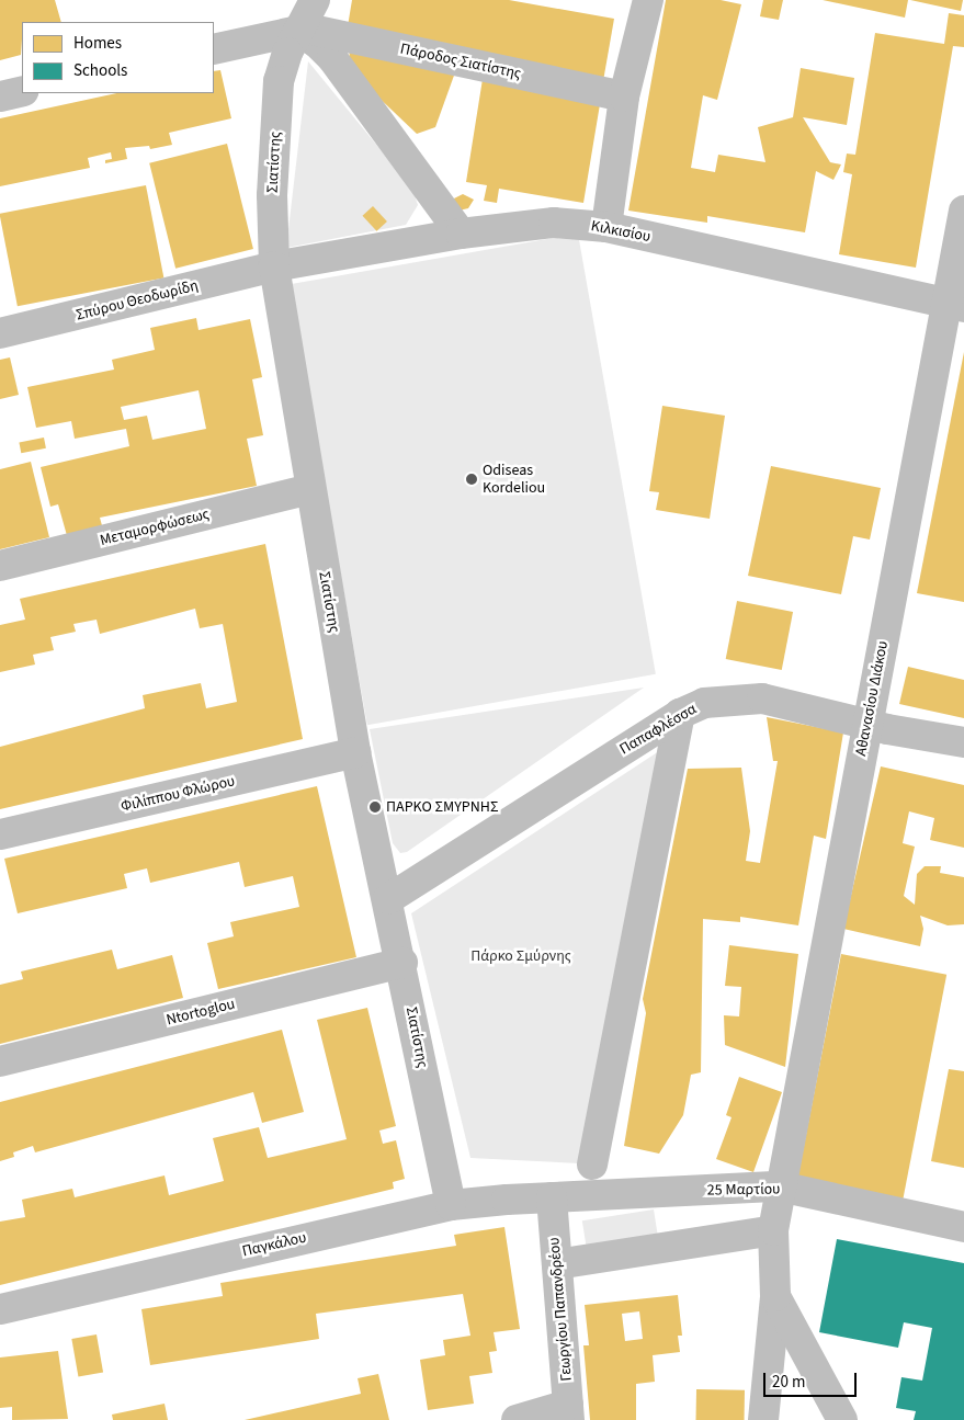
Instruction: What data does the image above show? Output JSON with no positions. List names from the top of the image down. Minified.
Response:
{"streets":{"street":["Πάροδος Σιατίστης","Σιατίστης","Κιλκισίου","Σπύρου Θεοδωρίδη","Μεταμορφώσεως","Αθανασίου Διάκου","Παπαφλέσσα","Φιλίππου Φλώρου","Ntortoglou","25 Μαρτίου","Παγκάλου","Γεωργίου Παπανδρέου"]},"crossings":[["Πάροδος Σιατίστης","Σιατίστης"],["Σιατίστης","Κιλκισίου"],["Σιατίστης","Σπύρου Θεοδωρίδη"],["Σιατίστης","Μεταμορφώσεως"],["Σιατίστης","Παπαφλέσσα"],["Σιατίστης","Φιλίππου Φλώρου"],["Σιατίστης","Ntortoglou"],["Σιατίστης","Παγκάλου"],["Κιλκισίου","Σπύρου Θεοδωρίδη"],["Κιλκισίου","Αθανασίου Διάκου"],["Αθανασίου Διάκου","Παπαφλέσσα"],["Αθανασίου Διάκου","25 Μαρτίου"],["25 Μαρτίου","Παγκάλου"],["25 Μαρτίου","Γεωργίου Παπανδρέου"],["Παγκάλου","Γεωργίου Παπανδρέου"]],"parks":["Πάρκο Σμύρνης"],"places":["Odiseas Kordeliou","ΠΑΡΚΟ ΣΜΥΡΝΗΣ"],"legend":["Homes","Schools"],"scale_bar":"20 m"}
